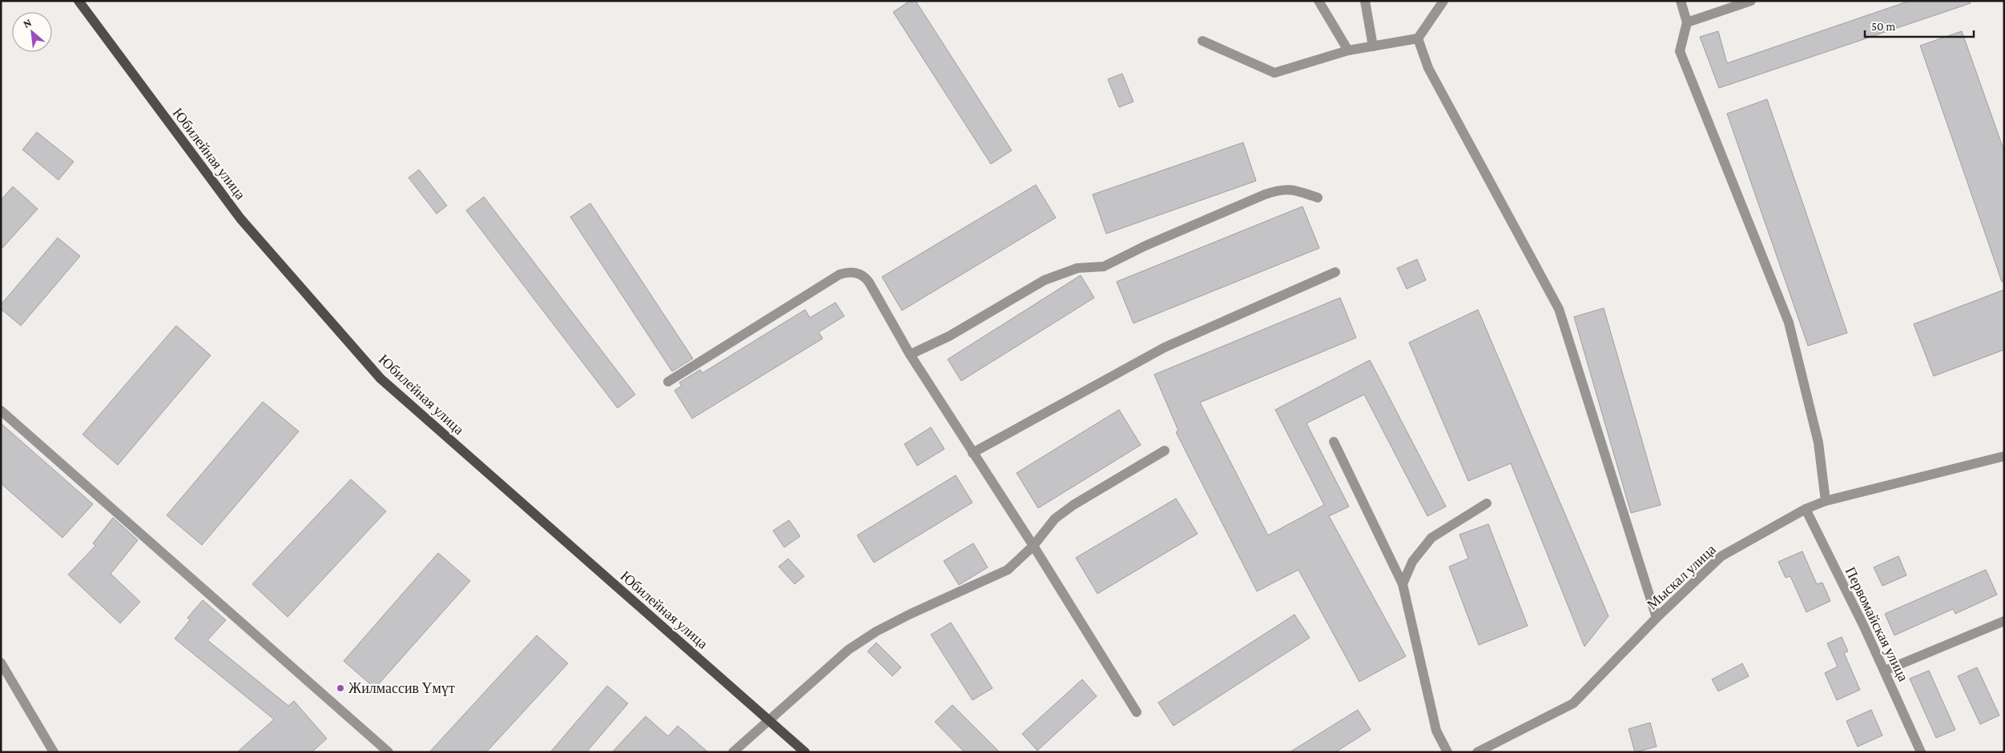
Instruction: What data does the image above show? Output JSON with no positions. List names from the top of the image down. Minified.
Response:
{"streets":{"main road":["Юбилейная улица"],"street":["Мыскал улица","Первомайская улица"]},"crossings":[["Мыскал улица","Первомайская улица"]],"places":["Жилмассив Үмүт"],"scale_bar":"50 m","north":"top left"}
